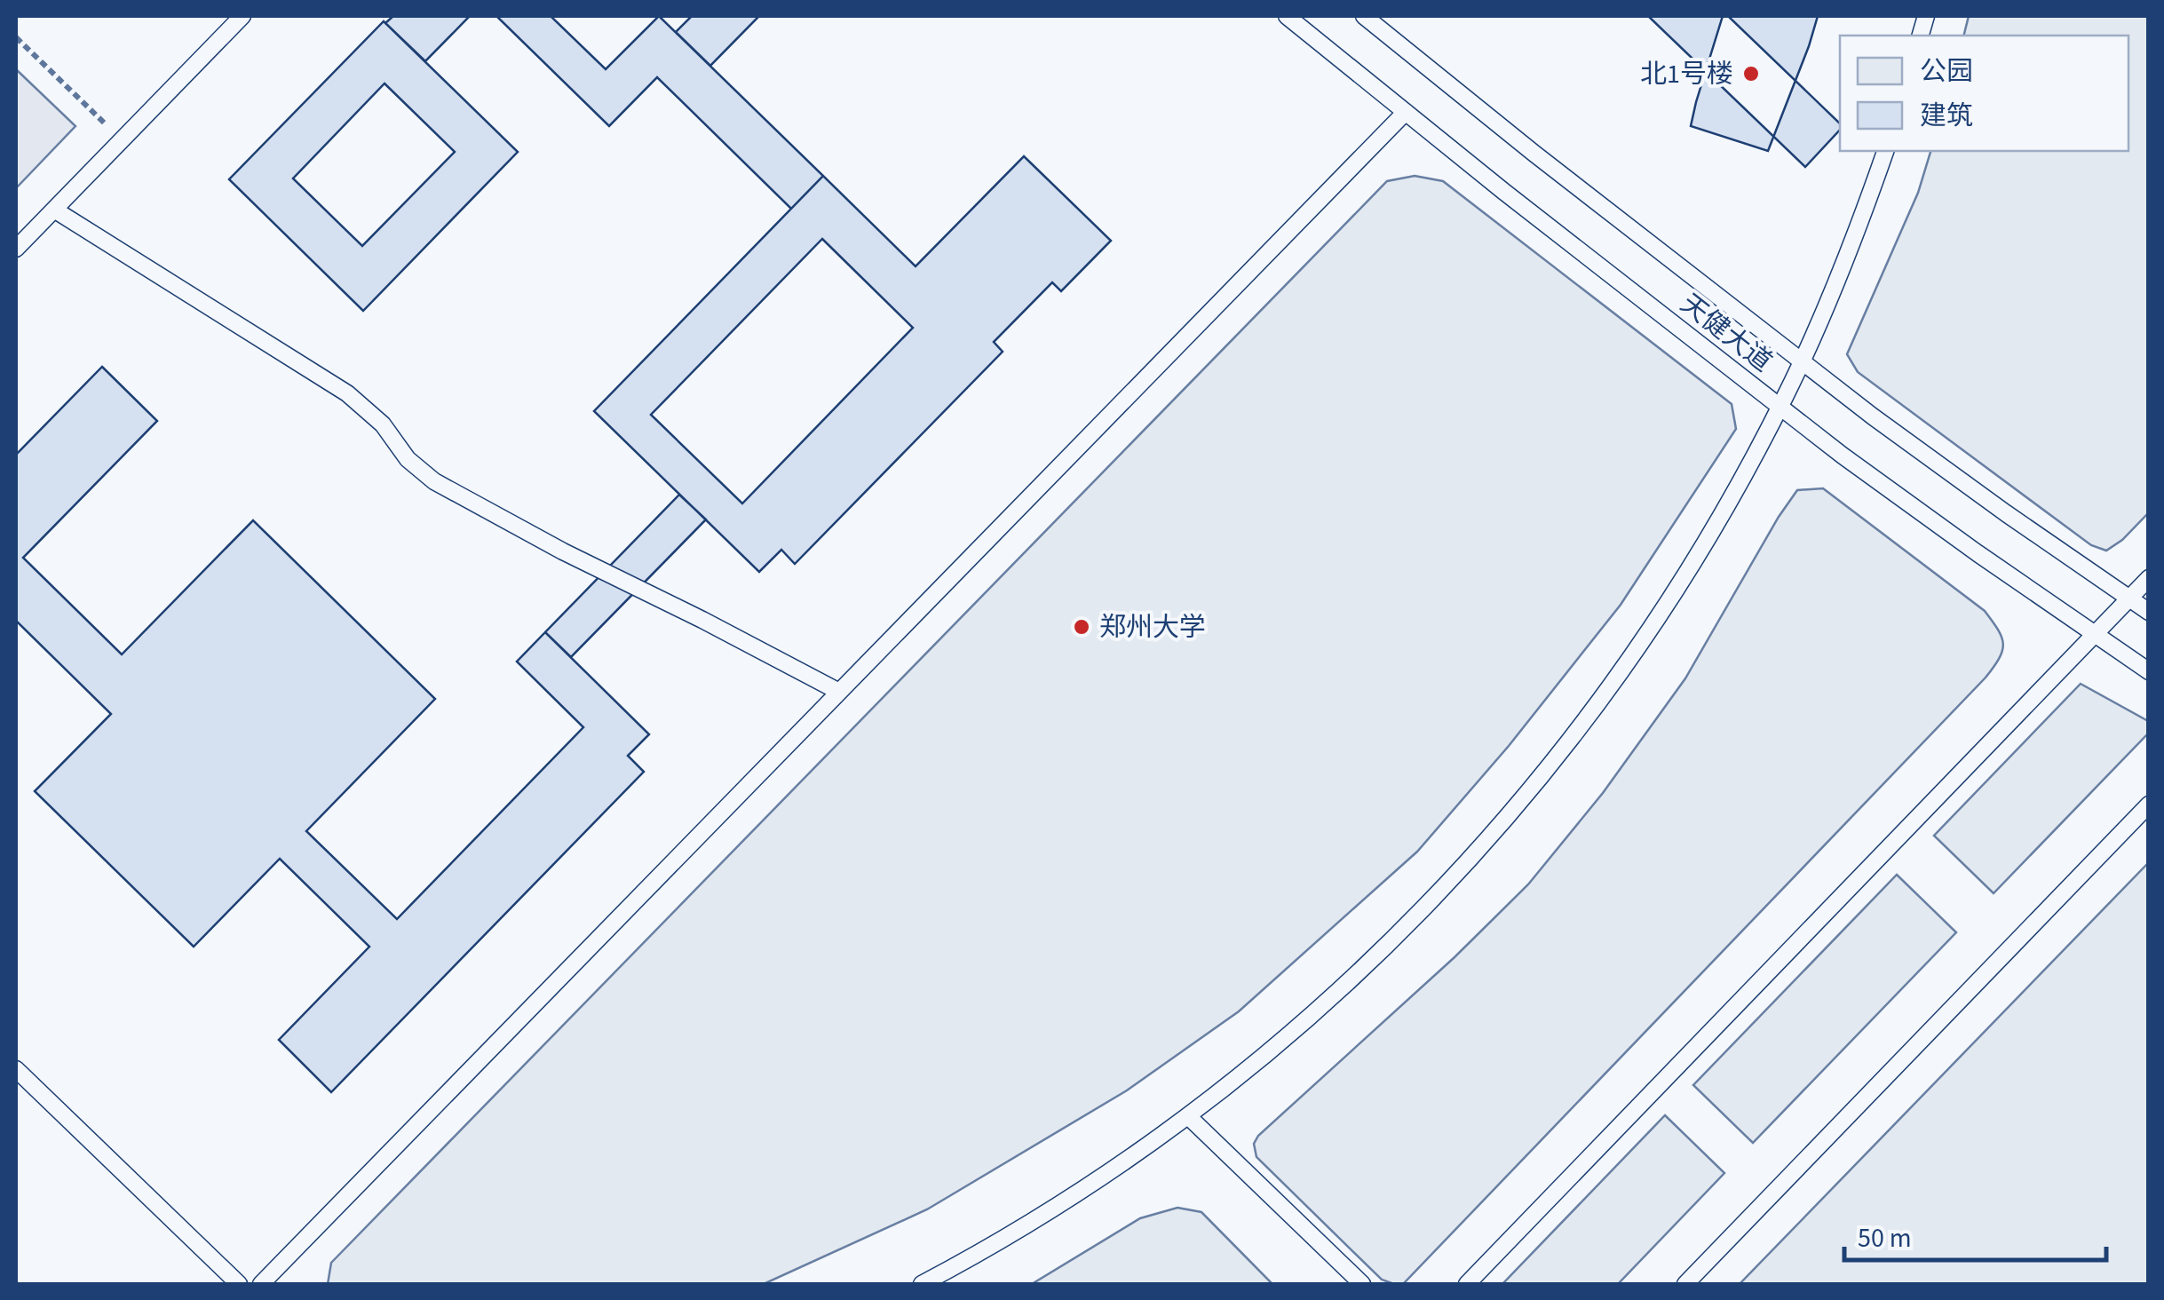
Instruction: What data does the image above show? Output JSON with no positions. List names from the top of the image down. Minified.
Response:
{"streets":{"lane":["天健大道"]},"places":["北1号楼","郑州大学"],"legend":["公园","建筑"],"scale_bar":"50 m"}
